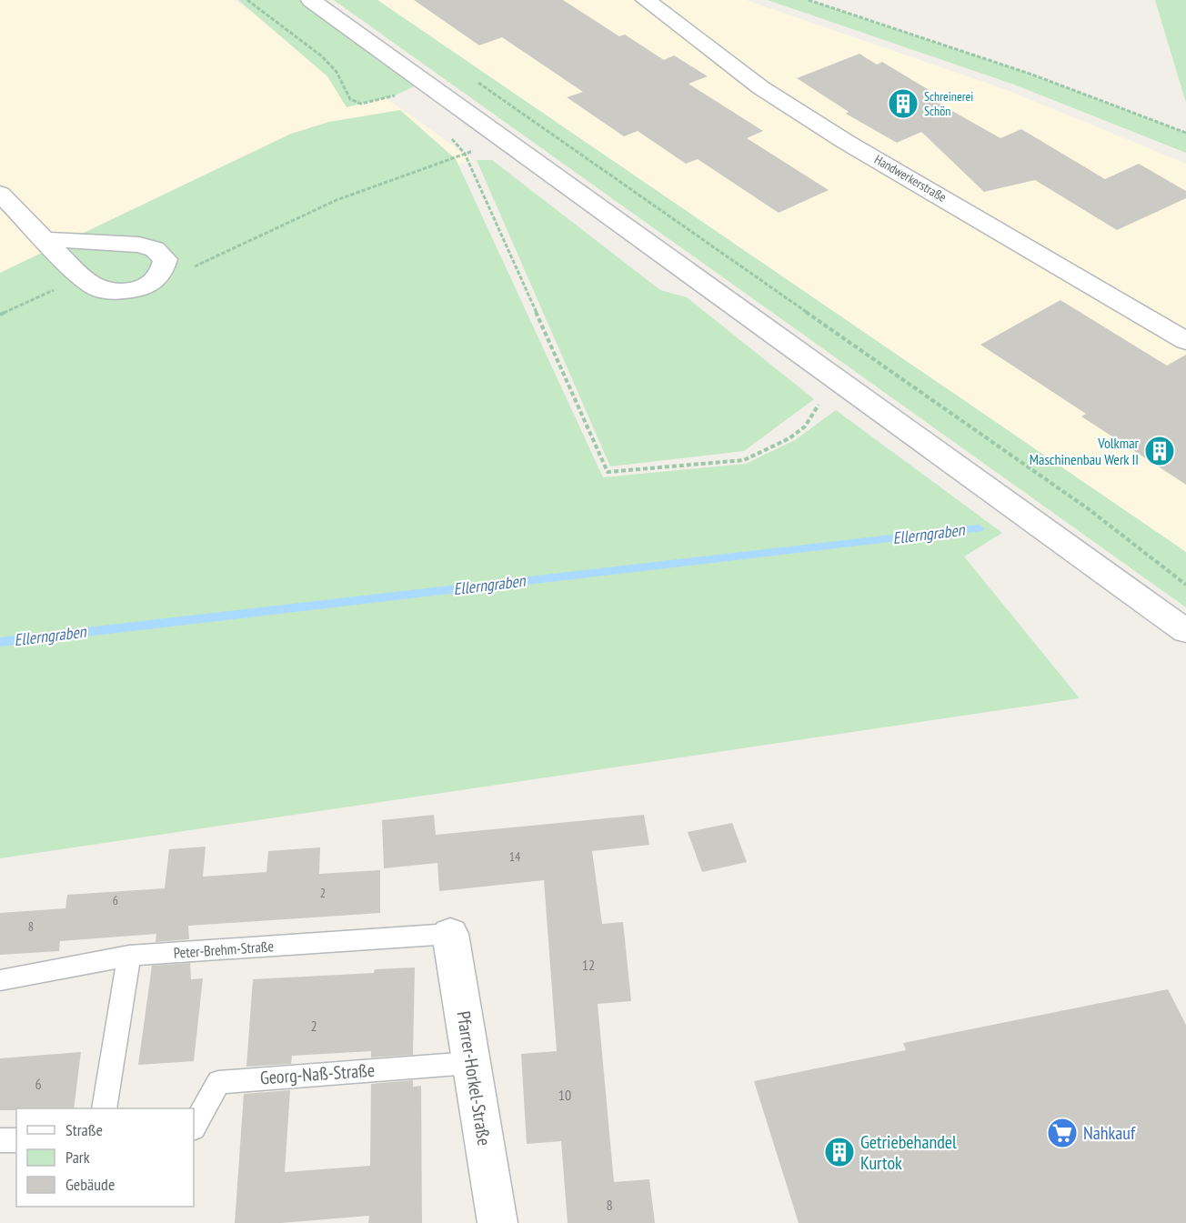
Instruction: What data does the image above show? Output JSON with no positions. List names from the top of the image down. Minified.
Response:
{"streets":{"street":["Handwerkerstraße","Pfarrer-Horkel-Straße"],"lane":["Peter-Brehm-Straße","Georg-Naß-Straße"]},"crossings":[["Peter-Brehm-Straße","Pfarrer-Horkel-Straße"],["Georg-Naß-Straße","Pfarrer-Horkel-Straße"]],"water":["Ellerngraben"],"places":{"building":["Schreinerei Schön","Volkmar Maschinenbau Werk II","Getriebehandel Kurtok"],"supermarket":["Nahkauf"]},"house_numbers":["14","2","6","8","12","2","6","10","8"],"legend":["Straße","Park","Gebäude"]}
